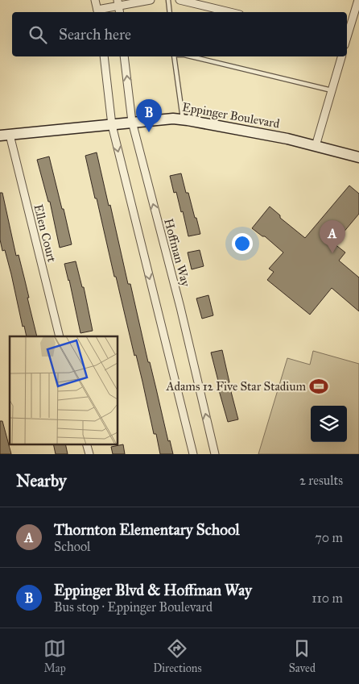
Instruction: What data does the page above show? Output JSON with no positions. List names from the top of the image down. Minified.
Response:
{"streets":{"street":["Eppinger Boulevard","Ellen Court","Hoffman Way"]},"crossings":[["Eppinger Boulevard","Ellen Court"],["Eppinger Boulevard","Hoffman Way"]],"places":{"sports":["Adams 12 Five Star Stadium"]},"page":{"search":"Search here","pins":["B","A"],"heading":["Nearby","2 results"],"list":[{"mark":"A","name":"Thornton Elementary School","note":"School","value":"70 m"},{"mark":"B","name":"Eppinger Blvd & Hoffman Way","note":"Bus stop · Eppinger Boulevard","value":"110 m"}],"nav":["Map","Directions","Saved"]}}
